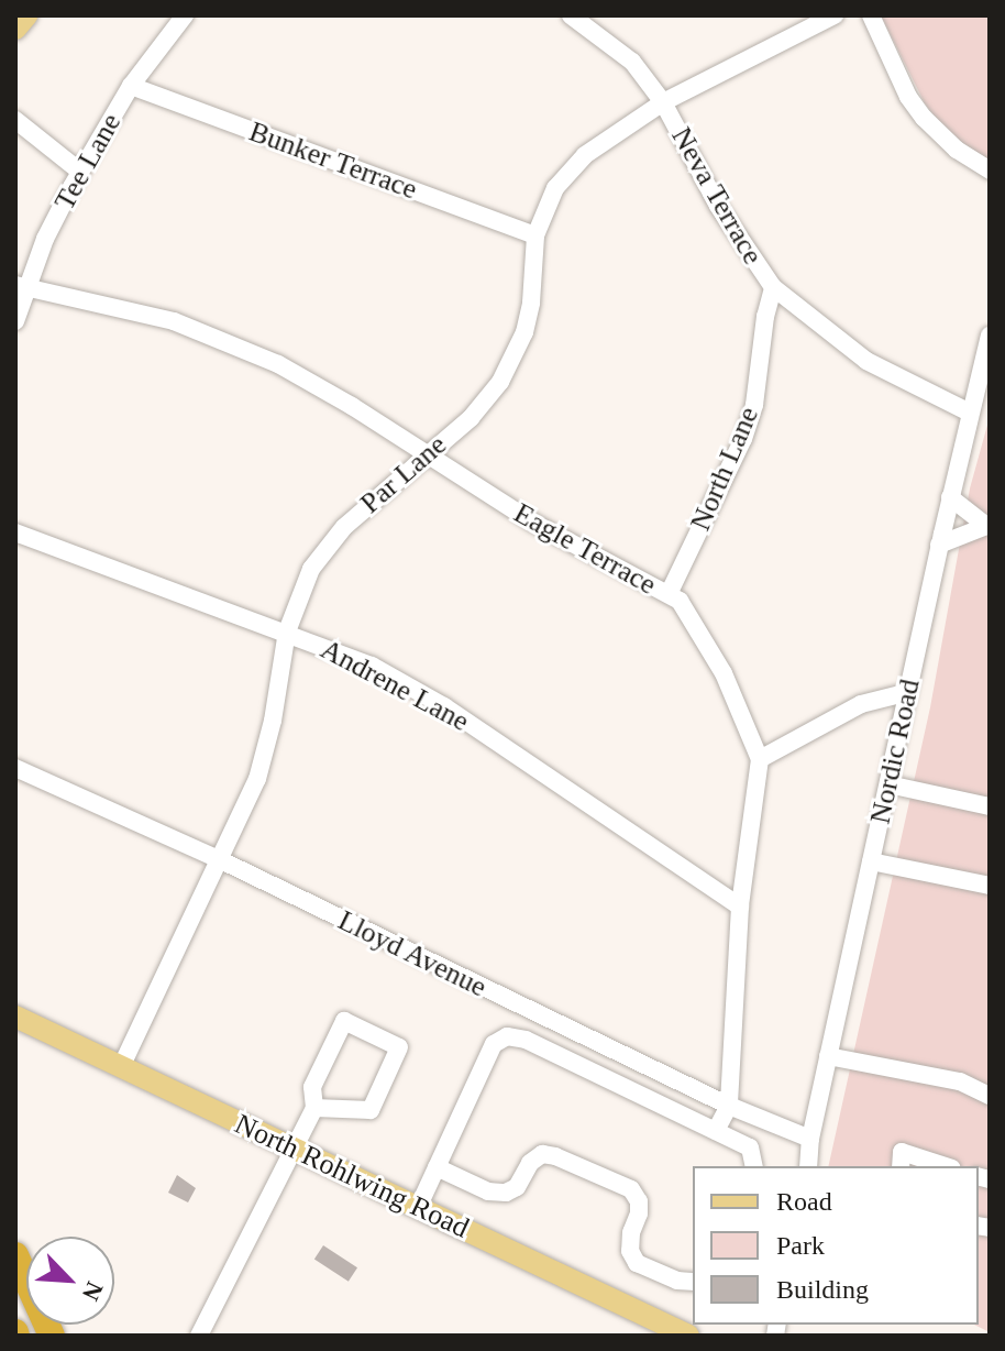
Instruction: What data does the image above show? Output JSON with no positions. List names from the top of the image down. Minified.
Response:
{"streets":{"main road":["North Rohlwing Road"],"street":["Bunker Terrace","Tee Lane","Neva Terrace","North Lane","Par Lane","Eagle Terrace","Andrene Lane","Nordic Road","Lloyd Avenue"]},"crossings":[["Bunker Terrace","Tee Lane"],["Bunker Terrace","Par Lane"],["Tee Lane","Eagle Terrace"],["Neva Terrace","North Lane"],["Neva Terrace","Par Lane"],["Neva Terrace","Nordic Road"],["North Lane","Eagle Terrace"],["Par Lane","Eagle Terrace"],["Par Lane","Andrene Lane"],["Par Lane","Lloyd Avenue"],["Par Lane","North Rohlwing Road"],["Eagle Terrace","Andrene Lane"],["Eagle Terrace","Lloyd Avenue"],["Nordic Road","Lloyd Avenue"]],"legend":["Road","Park","Building"],"north":"bottom right"}
